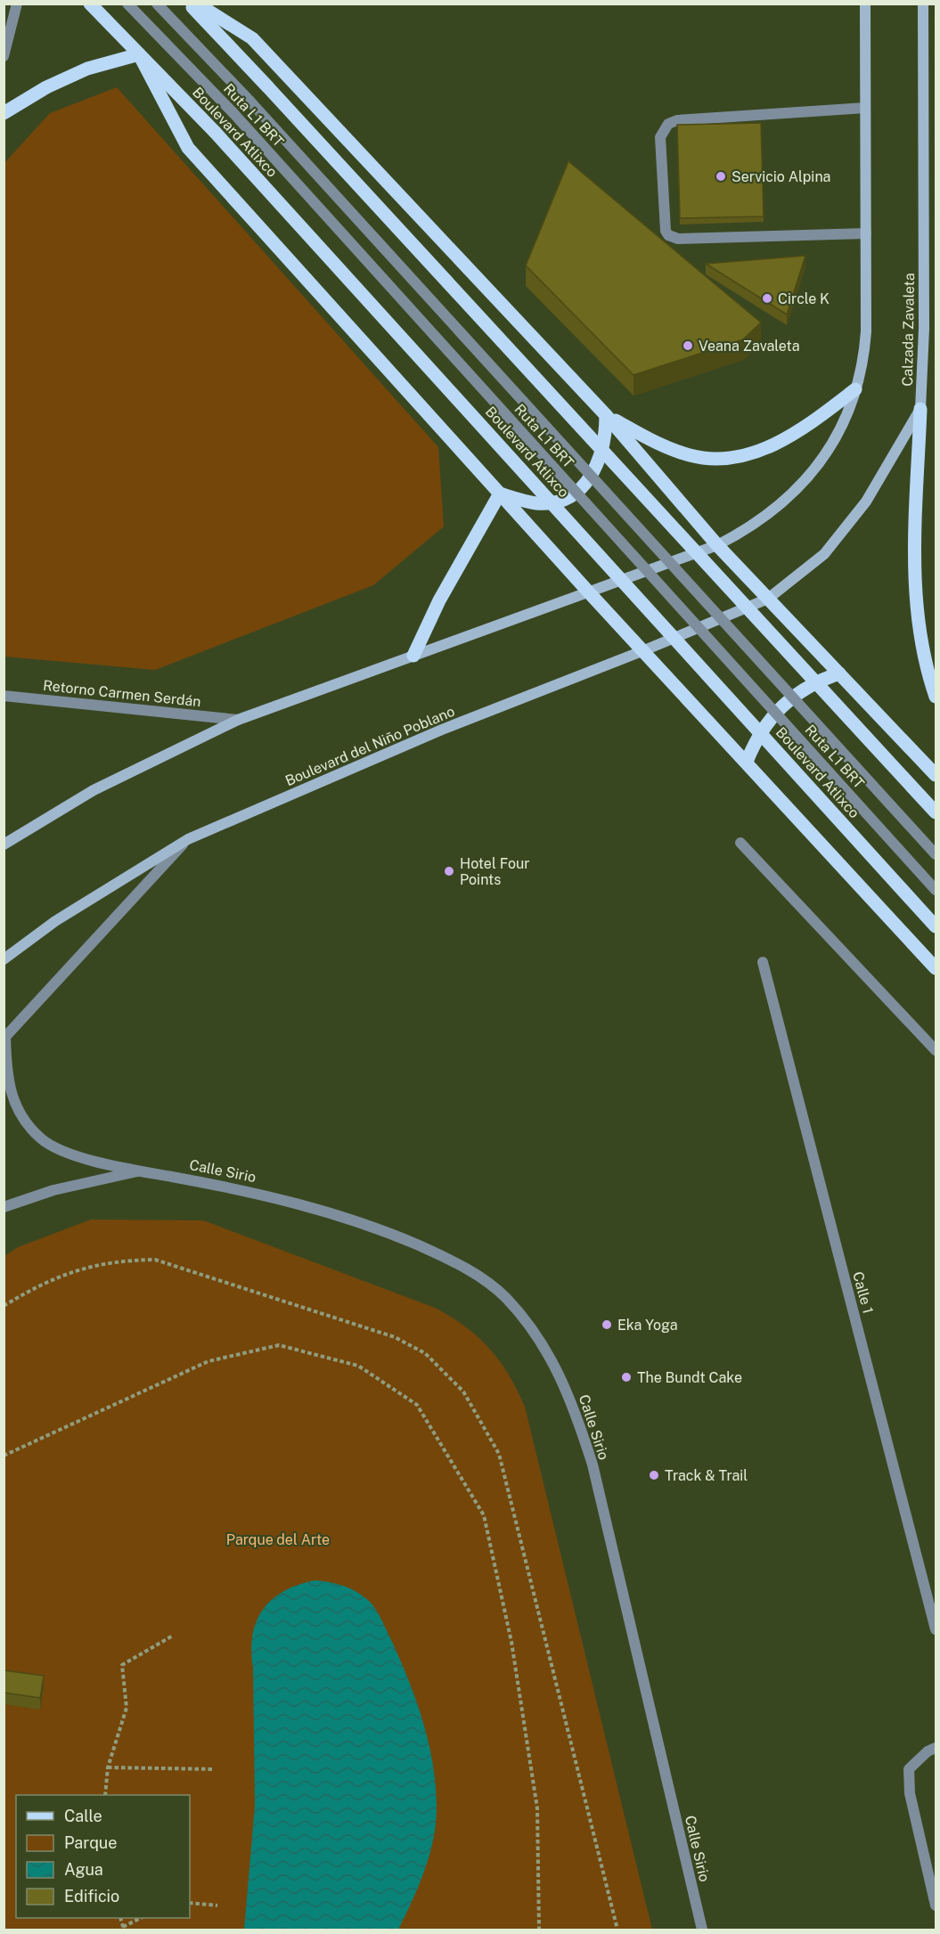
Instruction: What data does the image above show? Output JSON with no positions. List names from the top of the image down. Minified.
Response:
{"streets":{"main road":["Boulevard Atlixco","Calzada Zavaleta","Boulevard del Niño Poblano"],"street":["Ruta L1 BRT","Retorno Carmen Serdán","Calle Sirio","Calle 1"]},"crossings":[["Calzada Zavaleta","Boulevard del Niño Poblano"]],"parks":["Parque del Arte"],"places":["Servicio Alpina","Circle K","Veana Zavaleta","Hotel Four Points","Eka Yoga","The Bundt Cake","Track & Trail"],"legend":["Calle","Parque","Agua","Edificio"]}
